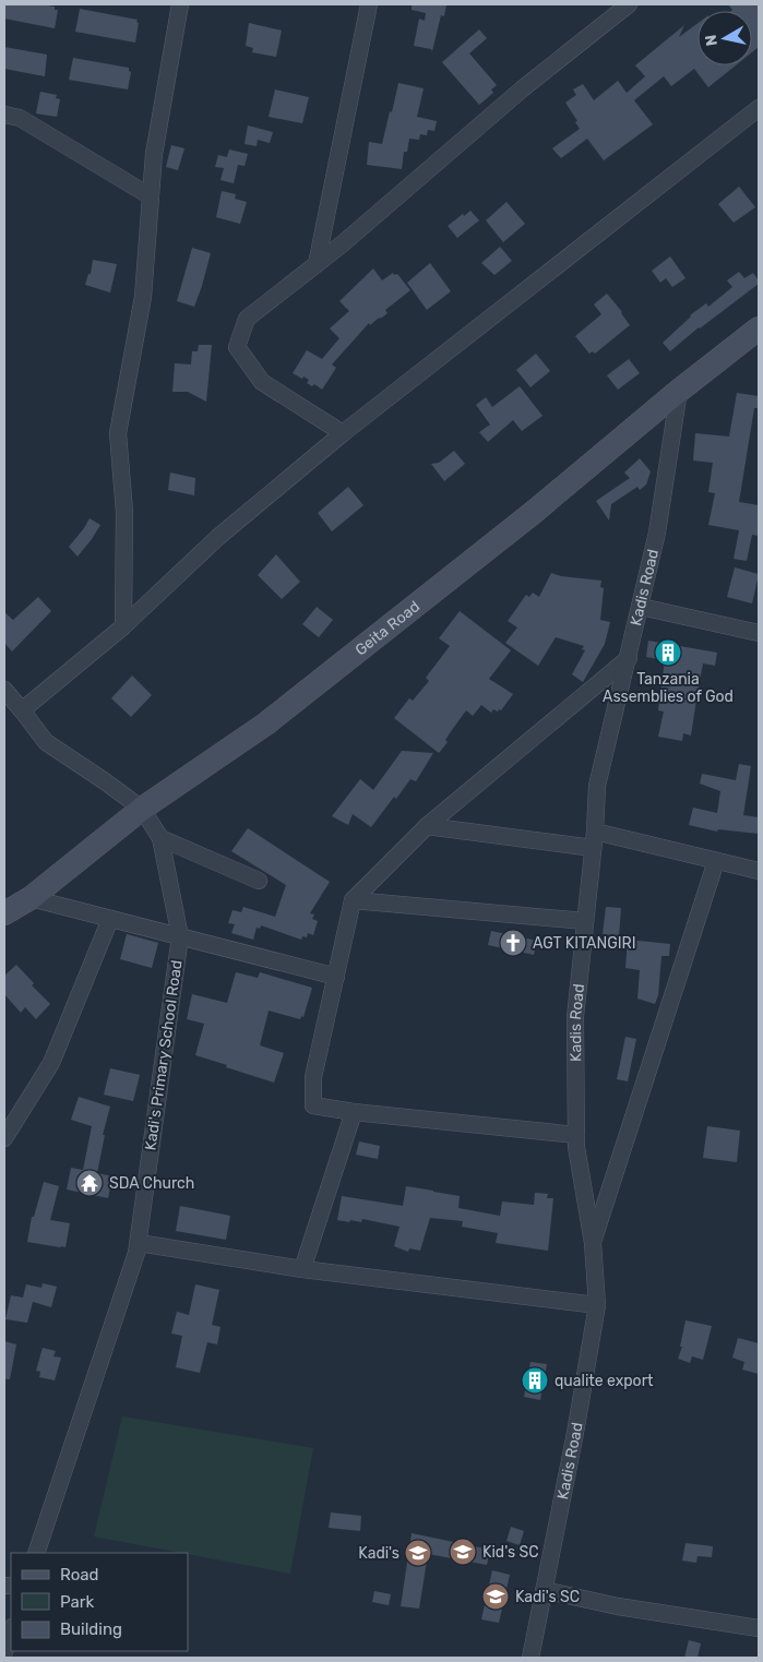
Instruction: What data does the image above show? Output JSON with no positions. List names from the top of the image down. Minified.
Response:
{"streets":{"main road":["Geita Road"],"street":["Kadis Road","Kadi's Primary School Road"]},"crossings":[["Kadis Road","Geita Road"],["Geita Road","Kadi's Primary School Road"]],"places":{"building":["Tanzania Assemblies of God","qualite export"],"church":["AGT KITANGIRI"],"temple":["SDA Church"],"school or university":["Kid's SC","Kadi's","Kadi's SC"]},"legend":["Road","Park","Building"],"north":"left"}
